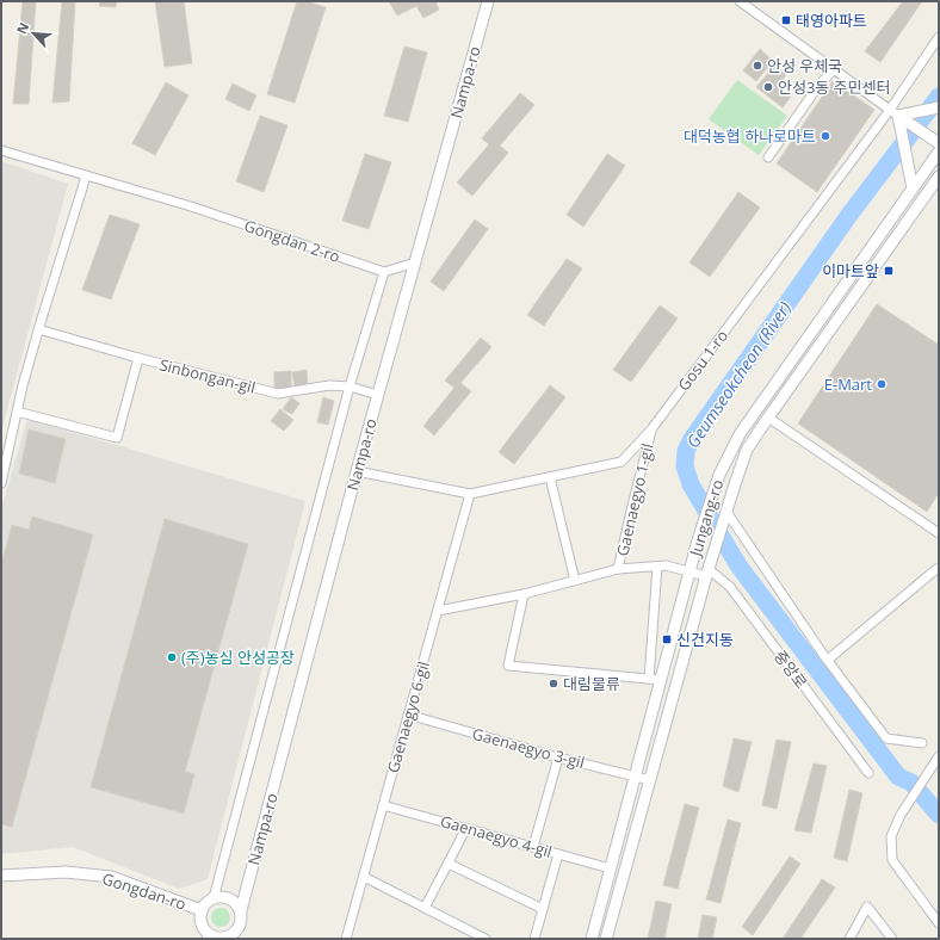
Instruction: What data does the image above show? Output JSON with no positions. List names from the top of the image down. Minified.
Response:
{"streets":{"main road":["Nampa-ro","Jungang-ro","Gongdan-ro"],"street":["Gongdan 2-ro","Gosu 1-ro","Sinbongan-gil","Gaenaegyo 1-gil","중앙로","Gaenaegyo 6-gil","Gaenaegyo 3-gil","Gaenaegyo 4-gil"]},"crossings":[["Nampa-ro","Gosu 1-ro"],["Nampa-ro","Sinbongan-gil"],["Nampa-ro","Gongdan-ro"],["Gosu 1-ro","Gaenaegyo 1-gil"],["Gosu 1-ro","Gaenaegyo 6-gil"],["Gaenaegyo 1-gil","Jungang-ro"],["Gaenaegyo 1-gil","중앙로"],["Gaenaegyo 1-gil","Gaenaegyo 6-gil"],["Jungang-ro","중앙로"],["Jungang-ro","Gaenaegyo 3-gil"],["Jungang-ro","Gaenaegyo 4-gil"],["Gaenaegyo 6-gil","Gaenaegyo 3-gil"],["Gaenaegyo 6-gil","Gaenaegyo 4-gil"]],"water":["Geumseokcheon (River)"],"places":{"transit":["태영아파트","이마트앞","신건지동"],"other":["안성 우체국","안성3동 주민센터","대덕농협 하나로마트","E-Mart","(주)농심 안성공장","대림물류"]},"north":"top left"}
